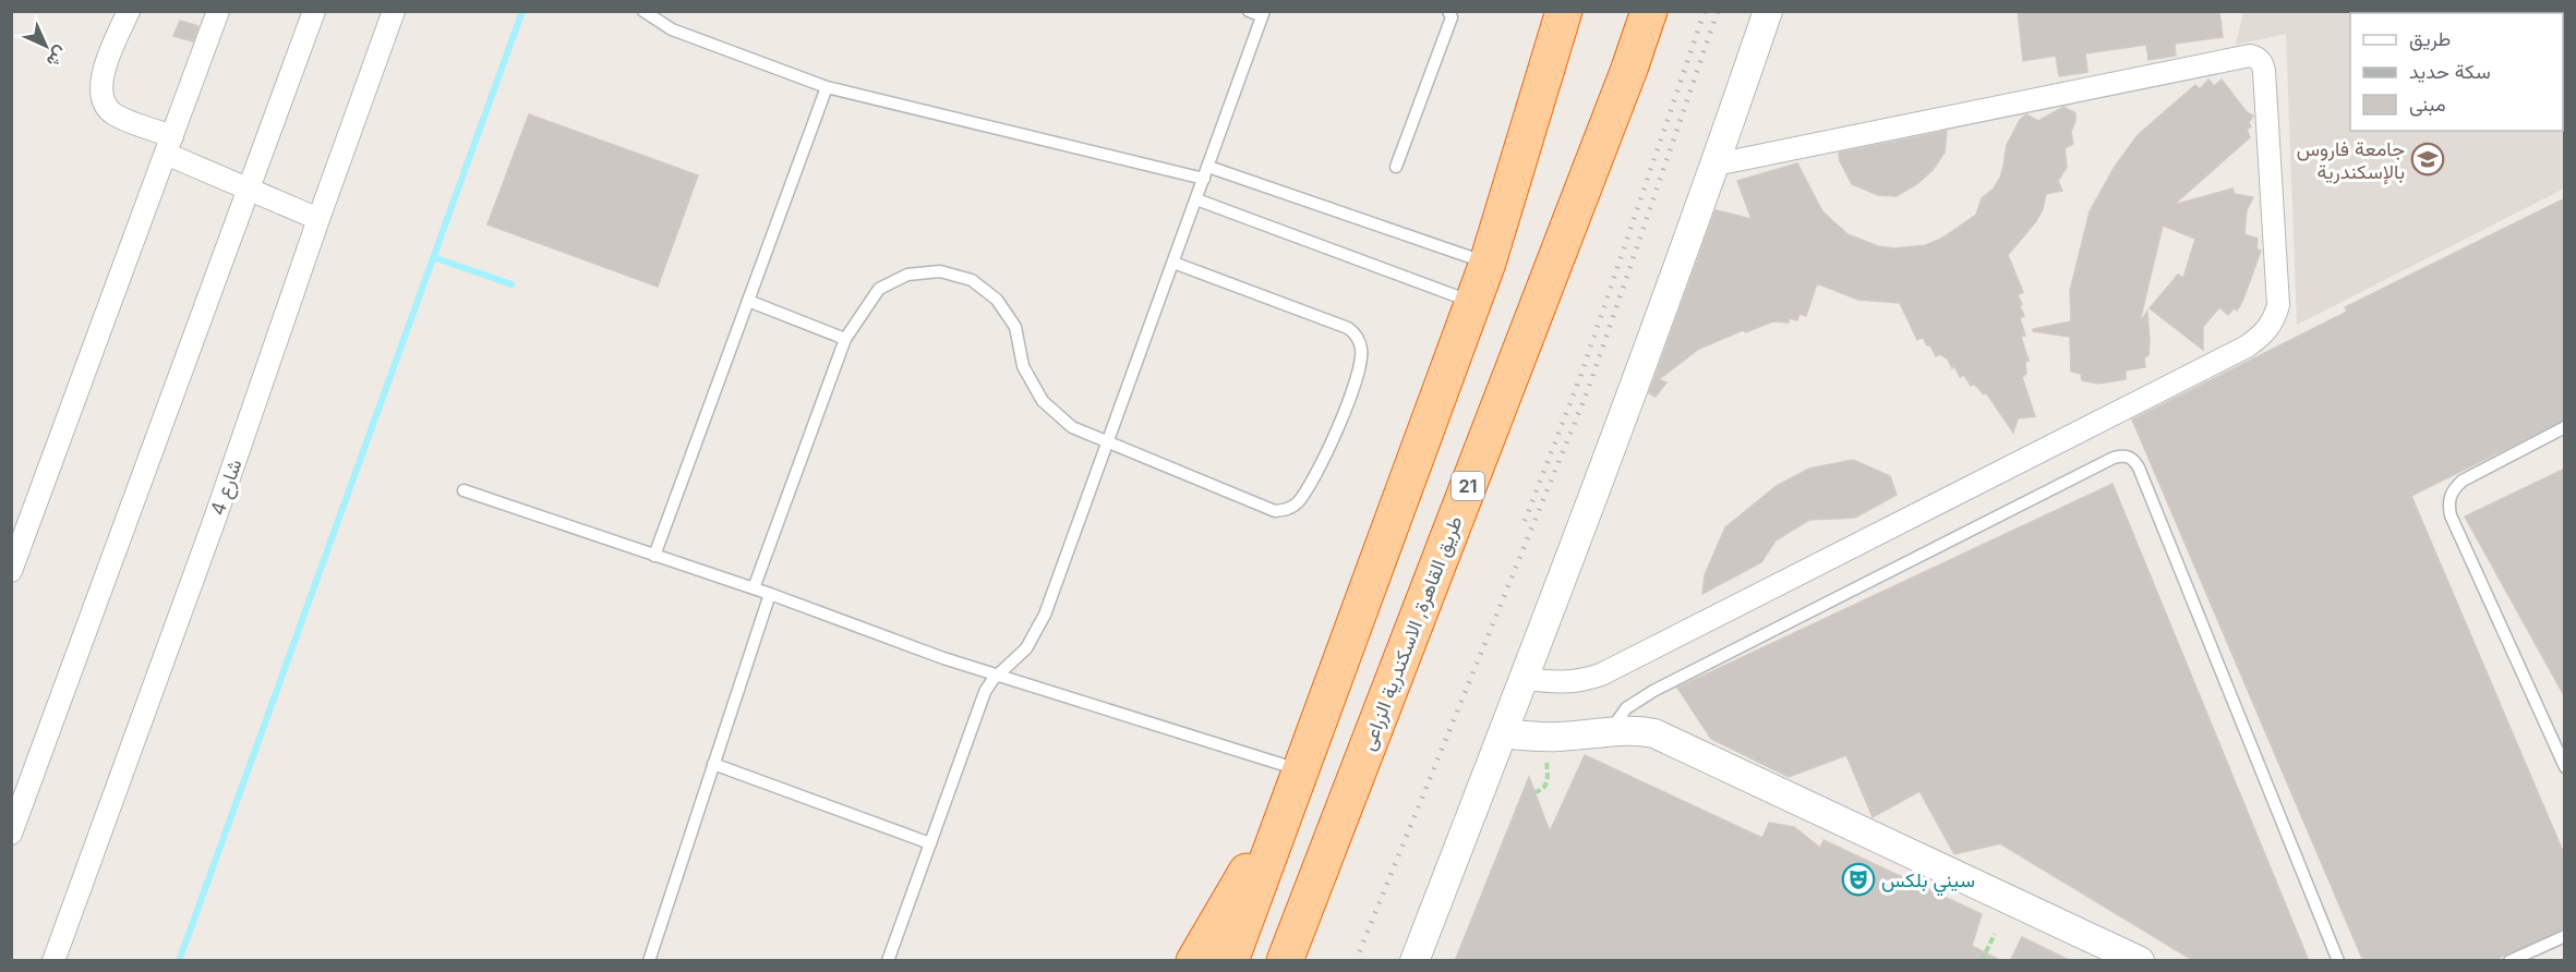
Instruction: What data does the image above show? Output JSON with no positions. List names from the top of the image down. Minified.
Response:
{"streets":{"highway":["21","طريق القاهرة, الاسكندرية الزراعى"],"street":["شارع 4"]},"places":{"school or university":["جامعة فاروس بالإسكندرية"],"theatre":["سيني بلكس"]},"legend":["طريق","سكة حديد","مبنى"],"north":"bottom right"}
